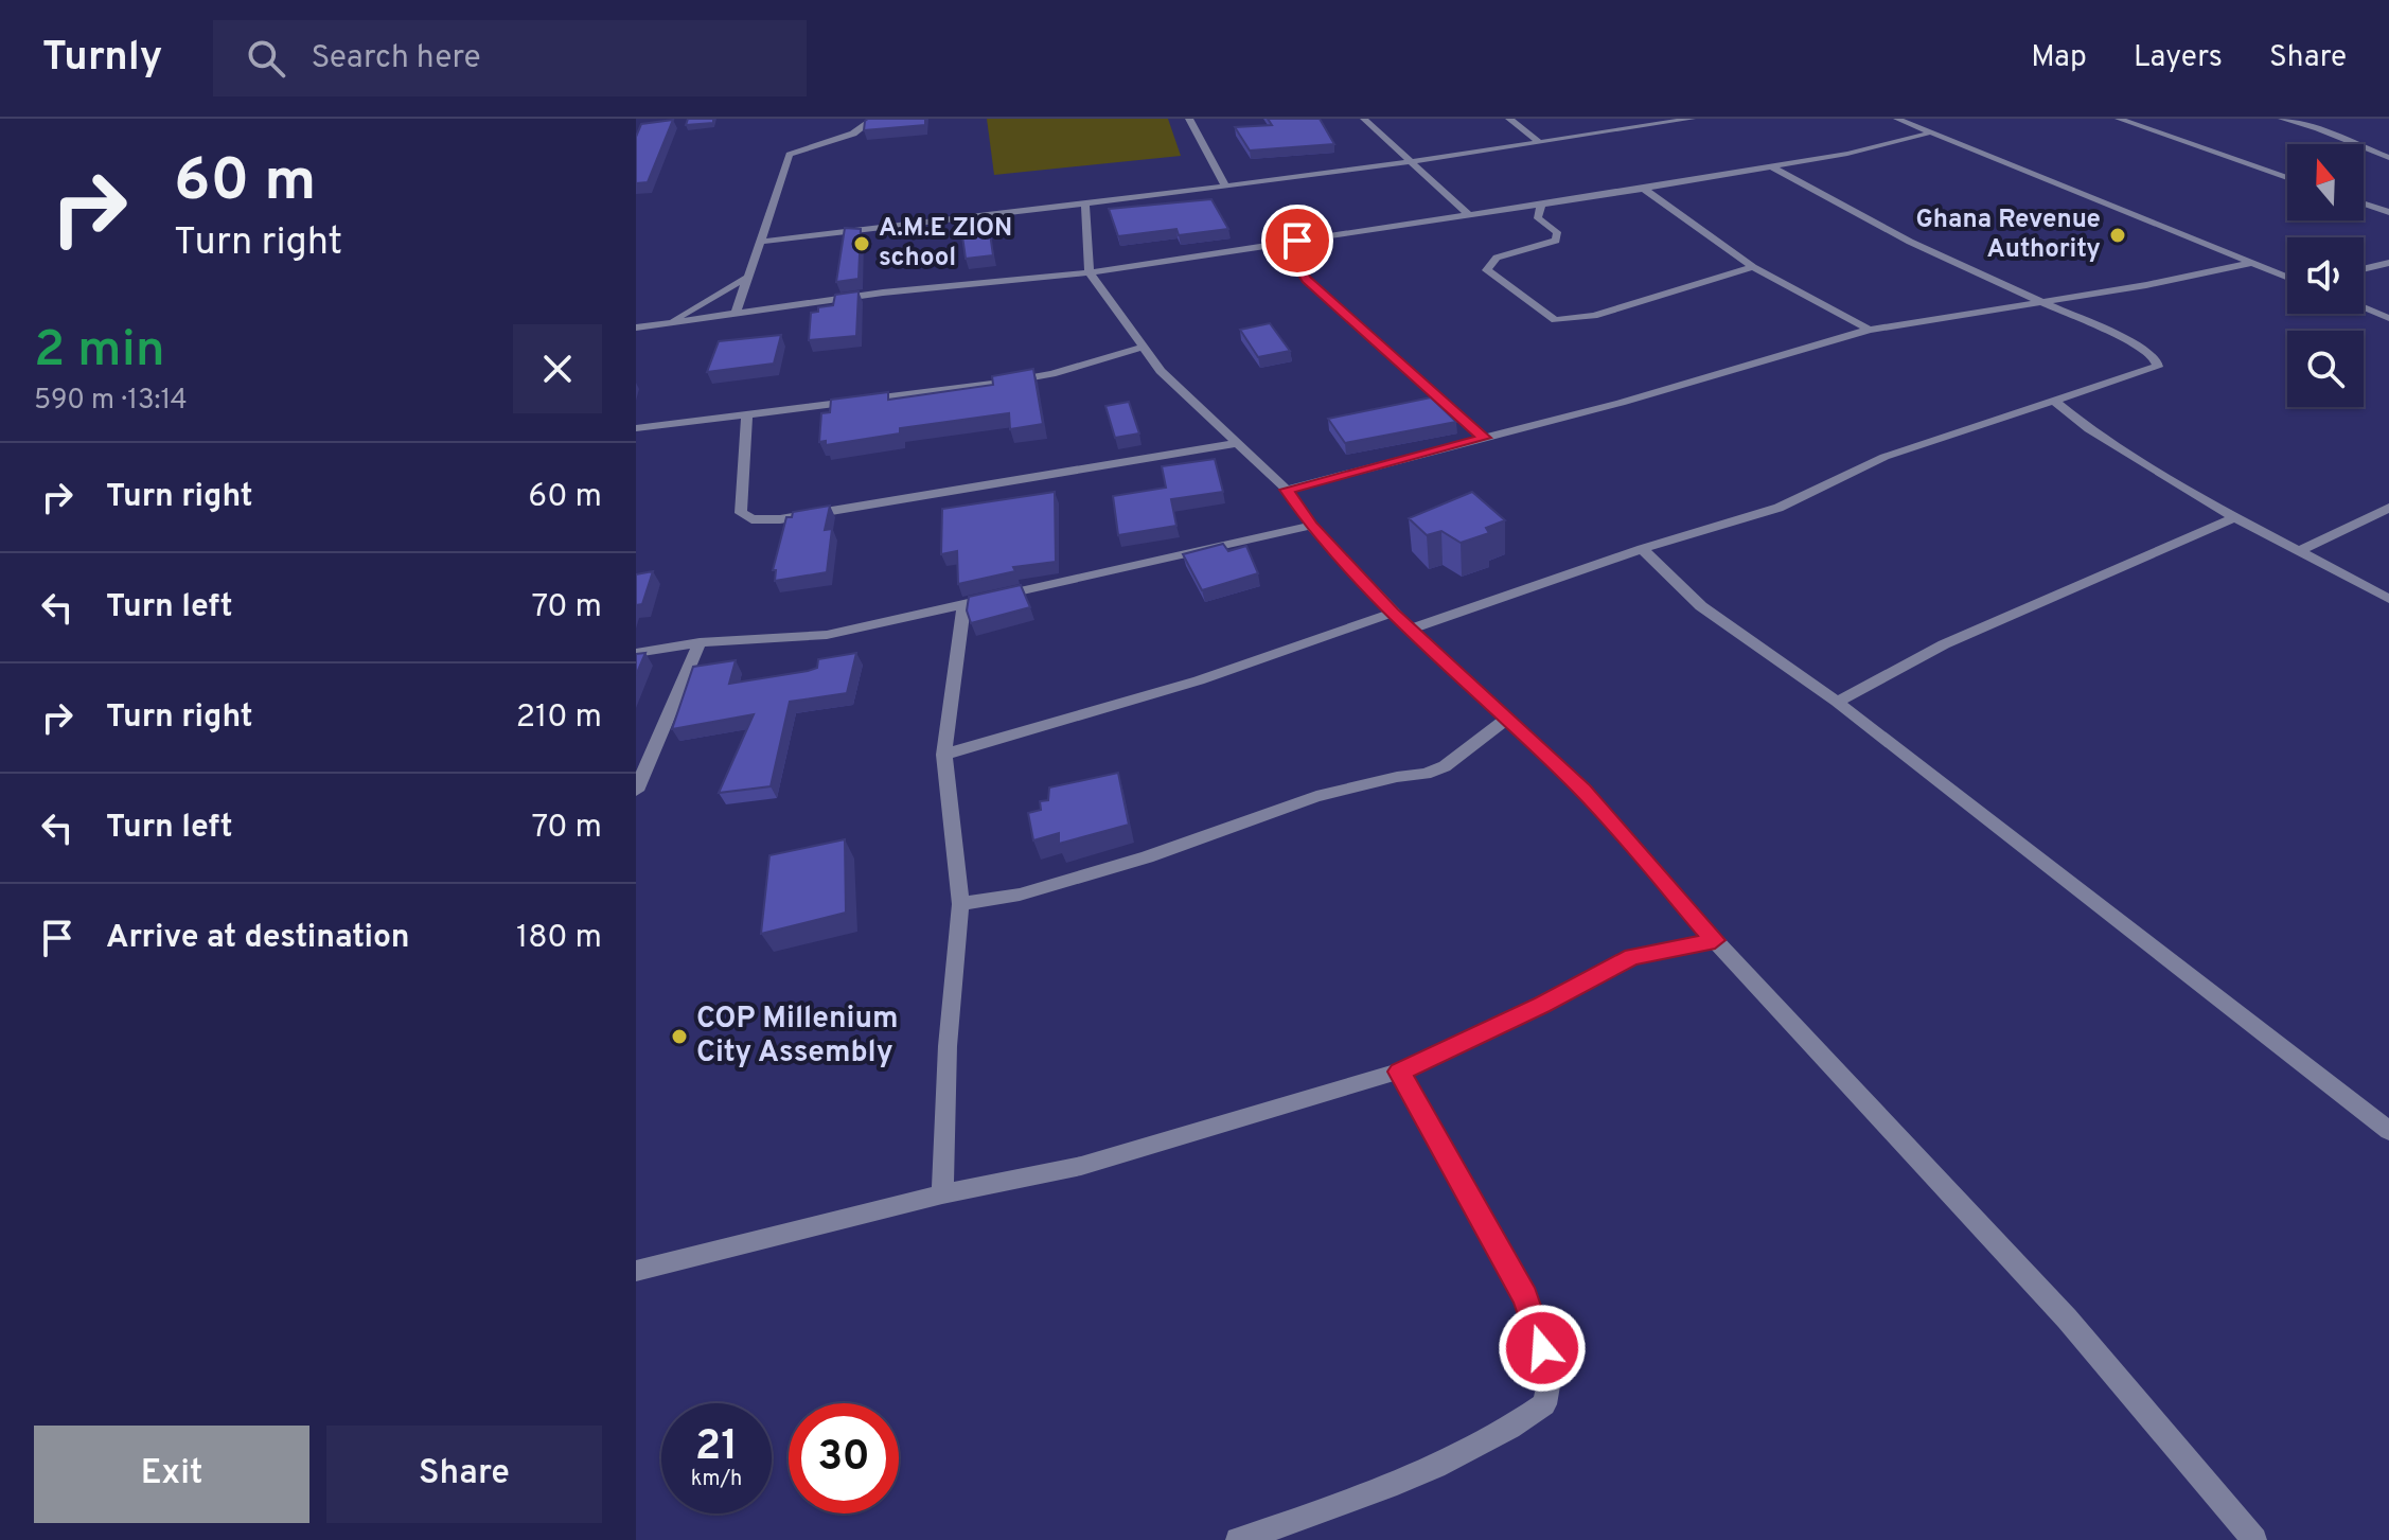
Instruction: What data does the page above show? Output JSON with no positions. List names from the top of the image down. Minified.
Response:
{"places":["Ghana Revenue Authority","A.M.E ZION school","COP Millenium City Assembly"],"north":"top","page":{"header":"Turnly","search":"Search here","nav":["Map","Layers","Share"],"turn":["60 m","Turn right"],"heading":["2 min","590 m · 13:14"],"list":[{"name":"Turn right","value":"60 m"},{"name":"Turn left","value":"70 m"},{"name":"Turn right","value":"210 m"},{"name":"Turn left","value":"70 m"},{"name":"Arrive at destination","value":"180 m"}],"speed":"21 km/h","limit":"30","buttons":["Exit","Share"]}}
